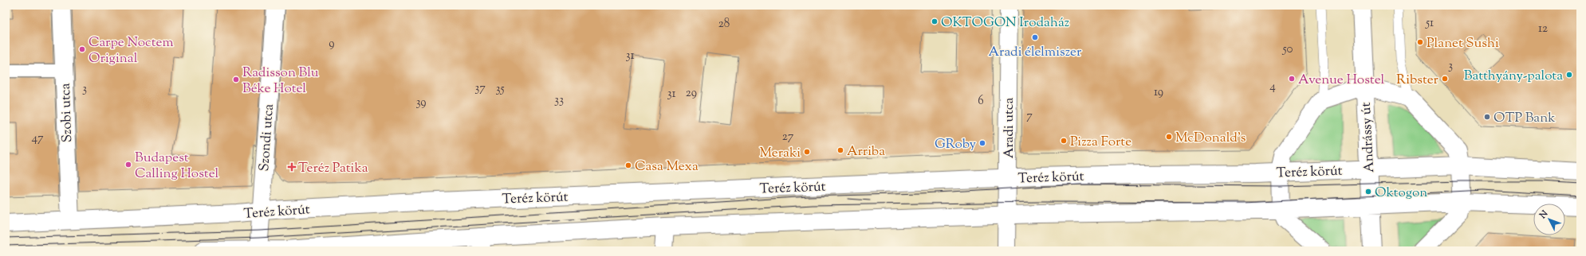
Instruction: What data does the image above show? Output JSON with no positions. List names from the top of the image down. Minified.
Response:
{"streets":{"main road":["Szobi utca","Aradi utca","Szondi utca","Andrássy út","Teréz körút"]},"crossings":[["Szobi utca","Teréz körút"],["Aradi utca","Teréz körút"],["Szondi utca","Teréz körút"],["Andrássy út","Teréz körút"]],"places":{"other":["OKTOGON Irodaház","Aradi élelmiszer","Planet Sushi","Carpe Noctem Original","Batthyány-palota","Avenue Hostel","Ribster","Radisson Blu Béke Hotel","OTP Bank","McDonald's","Pizza Forte","GRoby","Arriba","Meraki","Budapest Calling Hostel","Casa Mexa","Oktogon"],"health":["Teréz Patika"]},"house_numbers":["51","28","12","9","50","31","3","4","37","3","35","19","29","31","33","6","39","7","27","47"],"north":"top left"}
